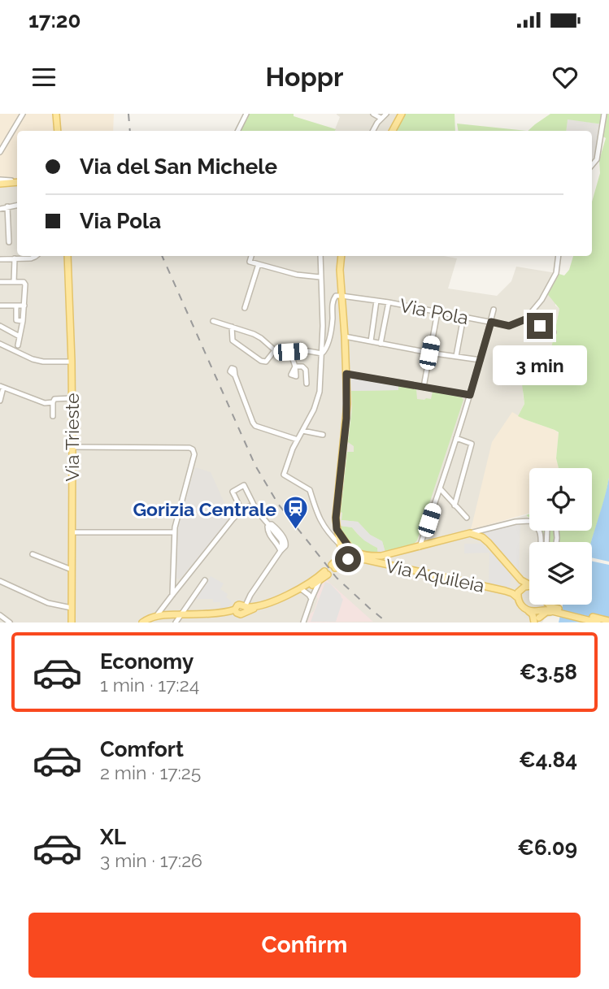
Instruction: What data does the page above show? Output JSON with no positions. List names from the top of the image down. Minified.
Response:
{"streets":{"main road":["Via Trieste","Via Aquileia"],"street":["Via Pola"]},"places":{"station":["Gorizia Centrale"]},"page":{"status":"17:20","header":"Hoppr","banner":["Via del San Michele","Via Pola"],"bubble":"3 min","list":[{"name":"Economy","note":"1 min · 17:24","value":"€3.58"},{"name":"Comfort","note":"2 min · 17:25","value":"€4.84"},{"name":"XL","note":"3 min · 17:26","value":"€6.09"}],"buttons":"Confirm"}}
